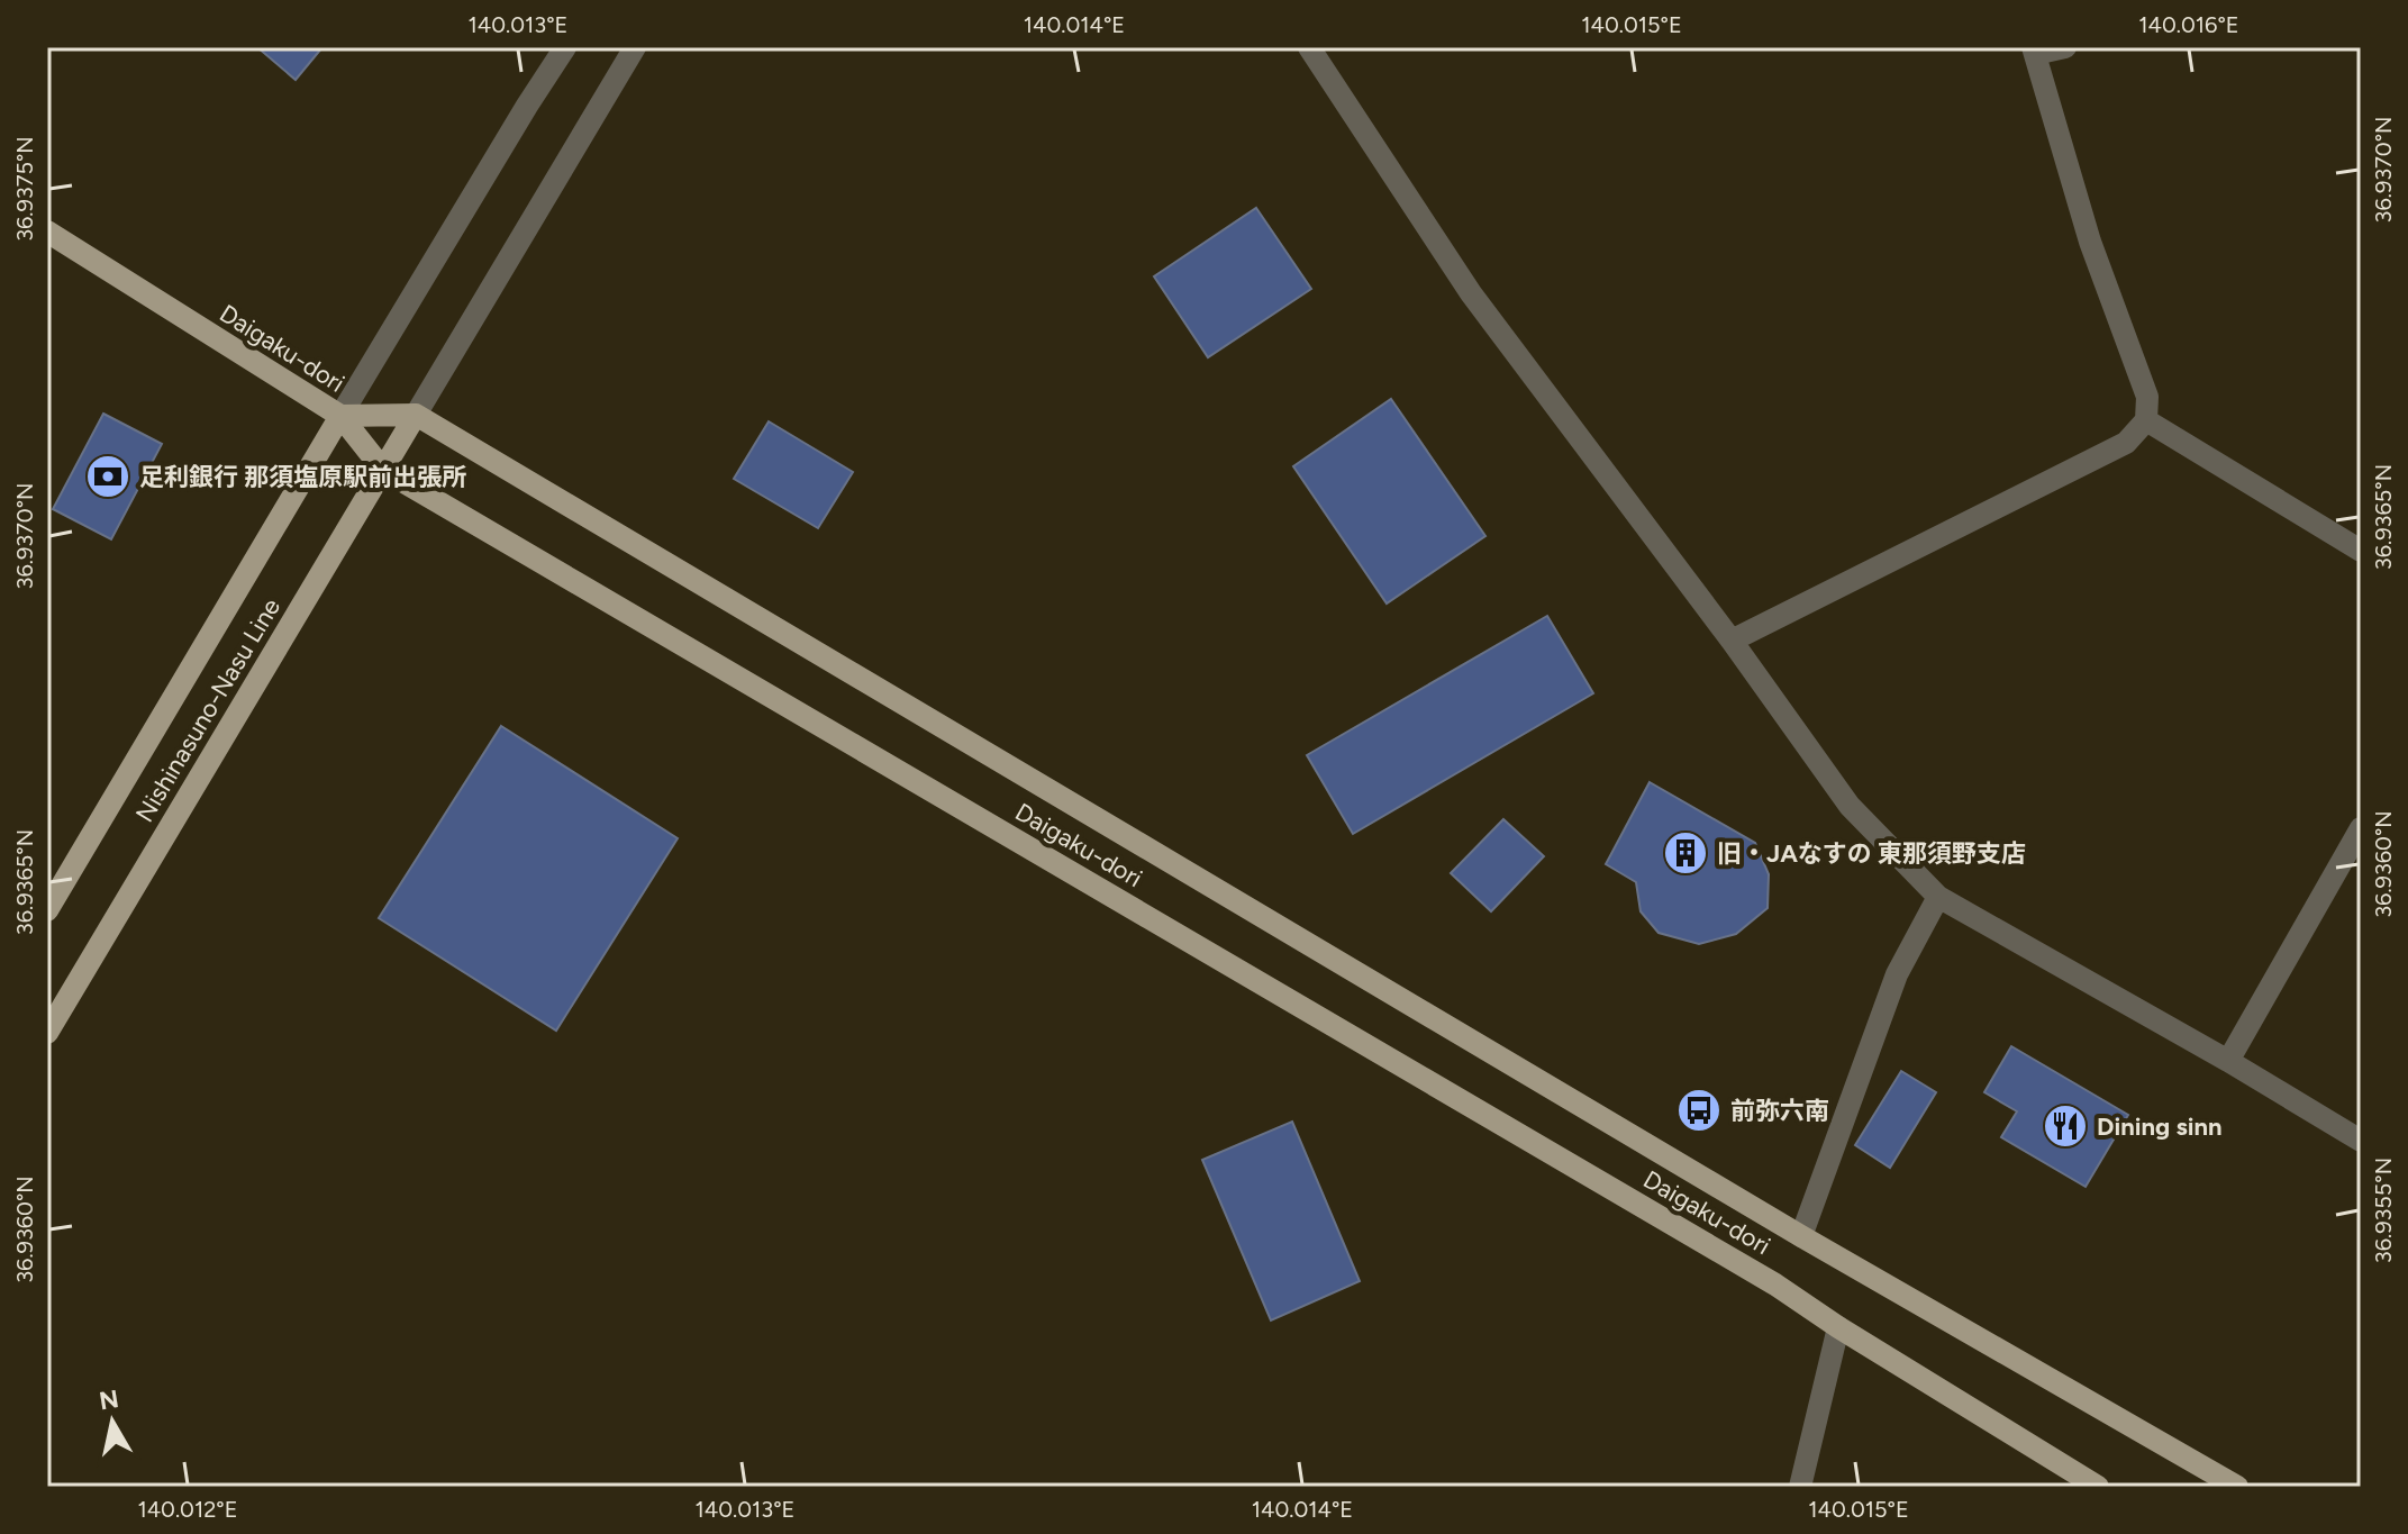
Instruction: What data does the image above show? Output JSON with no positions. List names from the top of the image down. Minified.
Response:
{"streets":{"main road":["Daigaku-dori","Nishinasuno-Nasu Line"]},"crossings":[["Daigaku-dori","Nishinasuno-Nasu Line"]],"places":{"bank":["足利銀行 那須塩原駅前出張所"],"building":["旧・JAなすの 東那須野支店"],"bus stop":["前弥六南"],"restaurant":["Dining sinn"]},"north":"top","coordinates":["140.013°E","140.014°E","140.015°E","140.016°E","36.9370°N","36.9375°N","36.9365°N","36.9360°N","36.9355°N","140.012°E"]}
